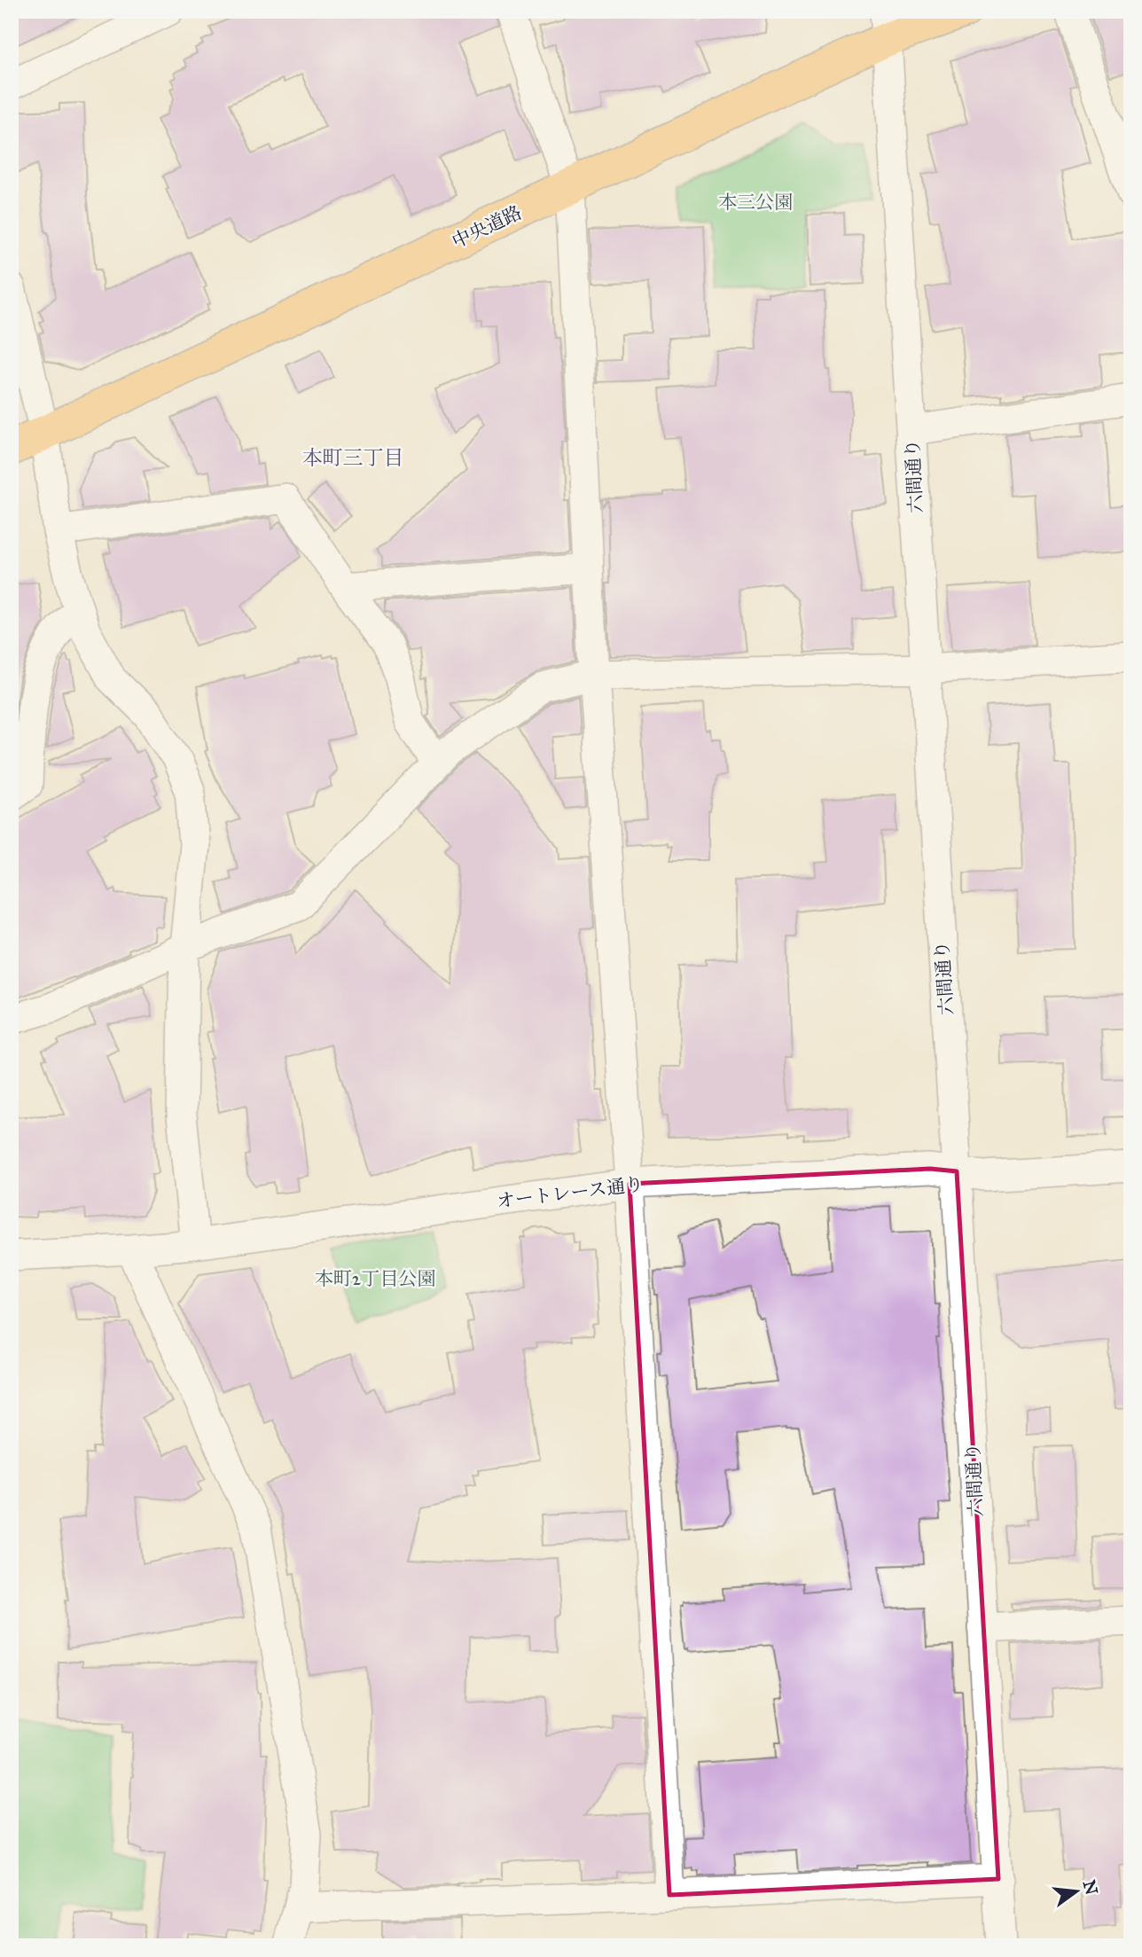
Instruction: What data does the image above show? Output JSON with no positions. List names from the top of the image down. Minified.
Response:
{"streets":{"main road":["中央道路"],"street":["六間通り","オートレース通り"]},"crossings":[["中央道路","六間通り"],["六間通り","オートレース通り"]],"districts":["本町三丁目"],"parks":["本三公園","本町2丁目公園"],"north":"right"}
